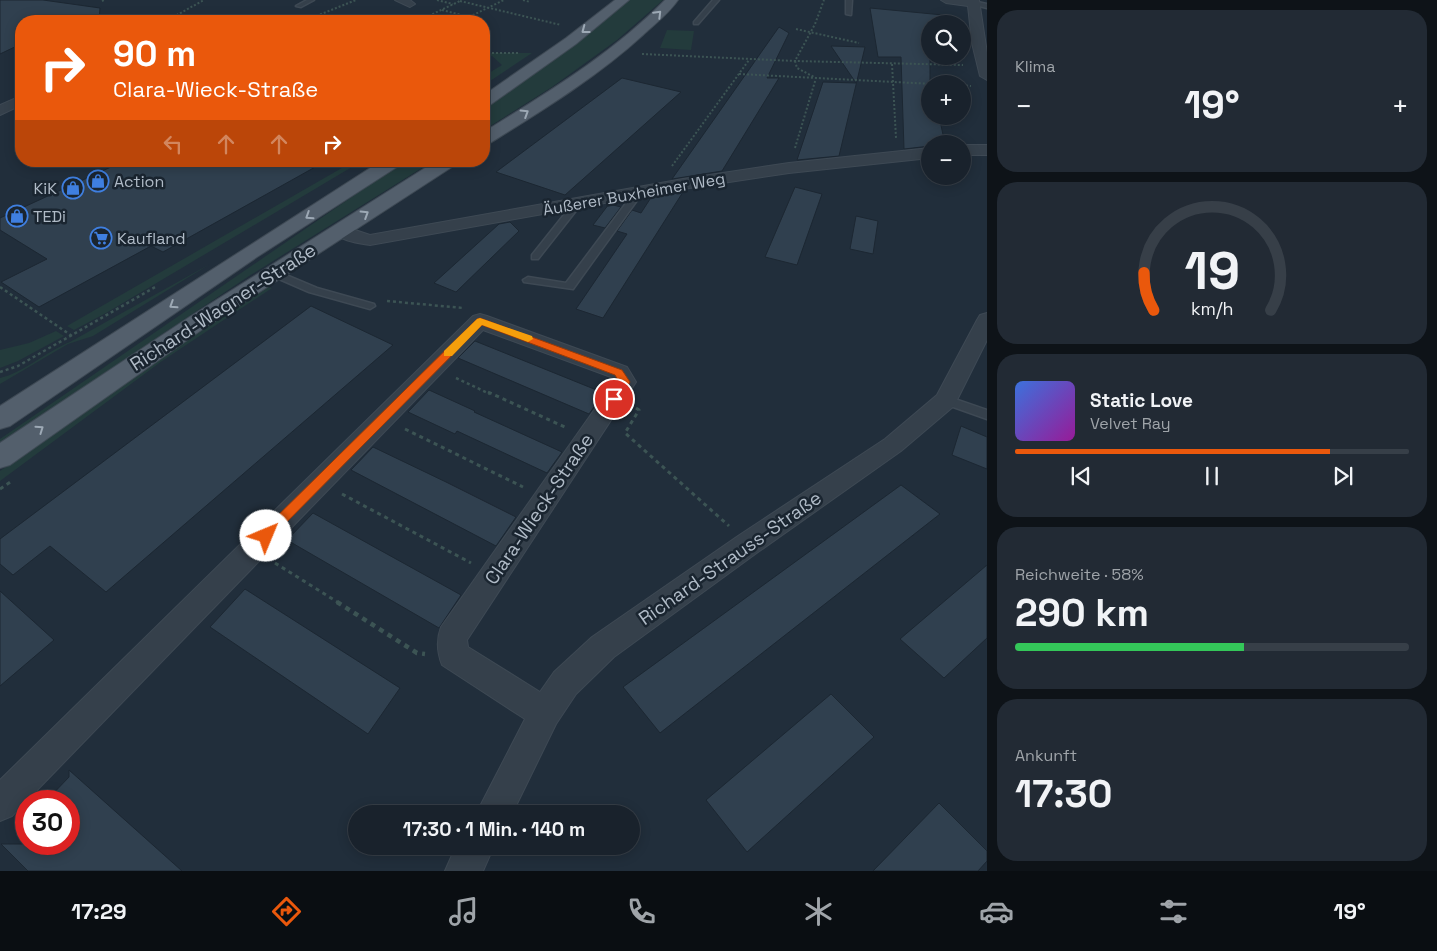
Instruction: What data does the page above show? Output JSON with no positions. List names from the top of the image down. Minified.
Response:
{"streets":{"main road":["Richard-Wagner-Straße"],"street":["Äußerer Buxheimer Weg","Clara-Wieck-Straße","Richard-Strauss-Straße"]},"crossings":[["Äußerer Buxheimer Weg","Richard-Wagner-Straße"]],"places":{"shop":["Action","KiK","TEDi"],"supermarket":["Kaufland"]},"page":{"tile":["Klima",["Reichweite · 58%","290 km"],["Ankunft","17:30"]],"map_buttons":["+","−"],"turn":["90 m","Clara-Wieck-Straße"],"heat":["−","19°","+"],"song":["Static Love","Velvet Ray"],"limit":"30","trip":"17:30 · 1 Min. · 140 m","tabs":["17:29","19°"],"gauge":["19","km/h"]}}
